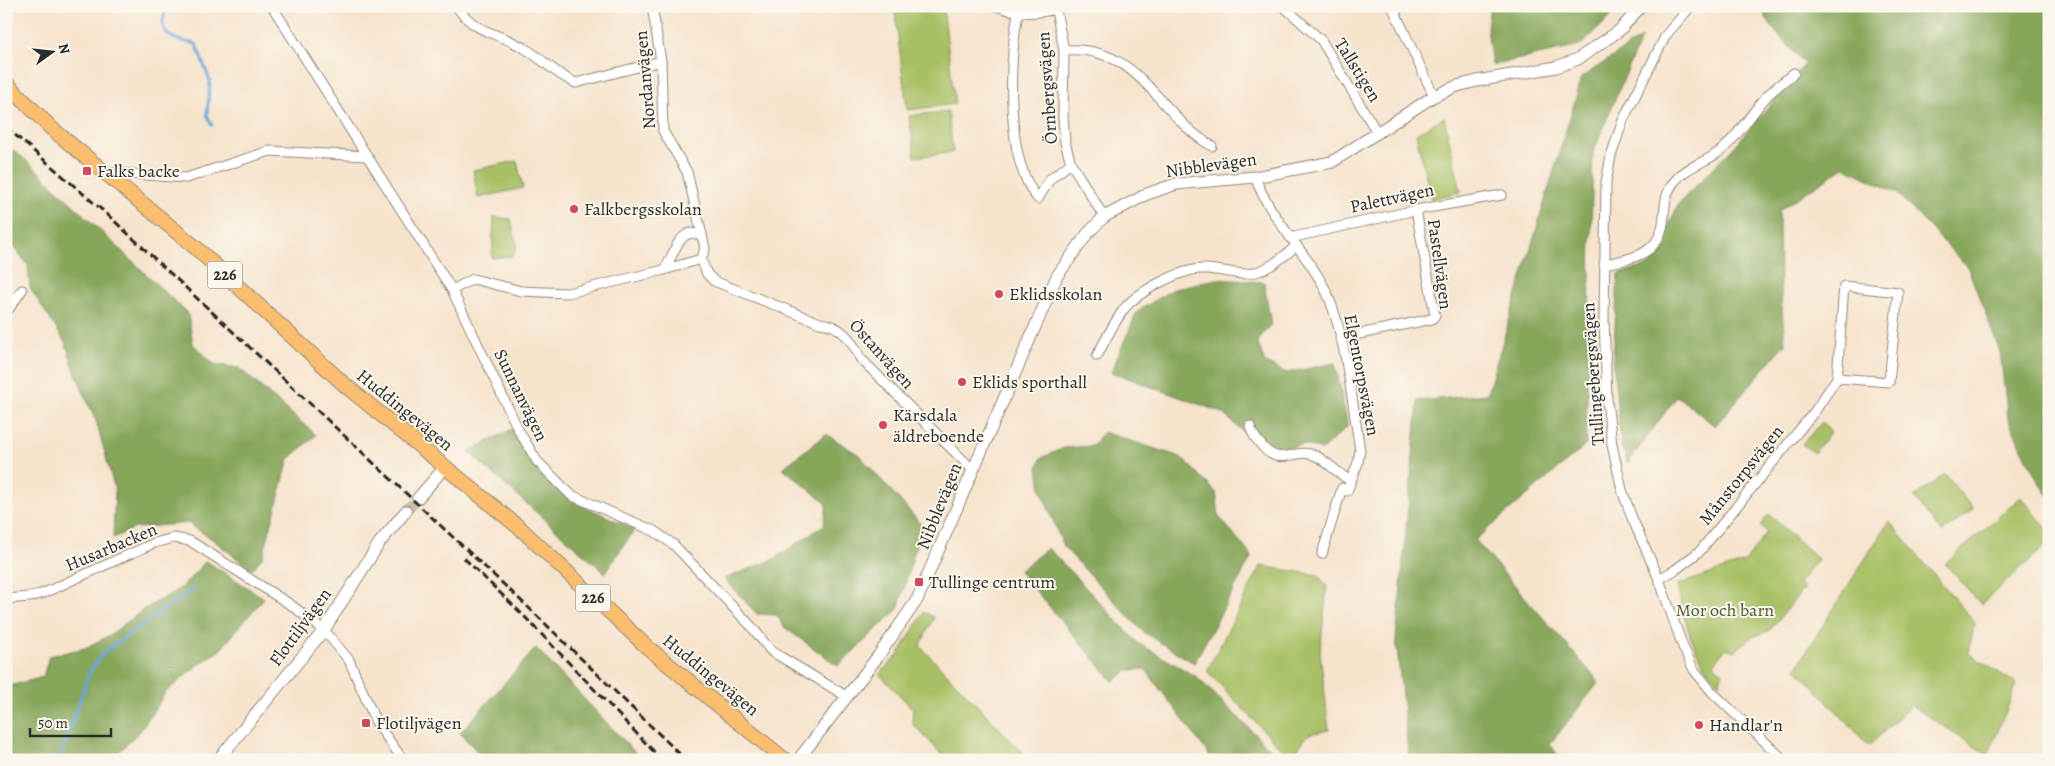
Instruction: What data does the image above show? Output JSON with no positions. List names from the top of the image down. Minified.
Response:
{"streets":{"main road":["226","Huddingevägen"],"street":["Tallstigen","Nordanvägen","Örnbergsvägen","Nibblevägen","Palettvägen","Pastellvägen","Östanvägen","Tullingebergsvägen","Elgentorpsvägen","Sunnanvägen","Månstorpsvägen","Husarbacken","Flottiljvägen"]},"crossings":[["Tallstigen","Nibblevägen"],["Örnbergsvägen","Nibblevägen"],["Nibblevägen","Östanvägen"],["Nibblevägen","Elgentorpsvägen"],["Nibblevägen","Sunnanvägen"],["Palettvägen","Pastellvägen"],["Palettvägen","Elgentorpsvägen"],["Pastellvägen","Elgentorpsvägen"],["Tullingebergsvägen","Månstorpsvägen"],["Husarbacken","Flottiljvägen"]],"parks":["Mor och barn"],"places":{"transit":["Falks backe","Tullinge centrum","Flotiljvägen"],"other":["Falkbergsskolan","Eklidsskolan","Eklids sporthall","Kärsdala äldreboende","Handlar'n"]},"scale_bar":"50 m","north":"right"}
